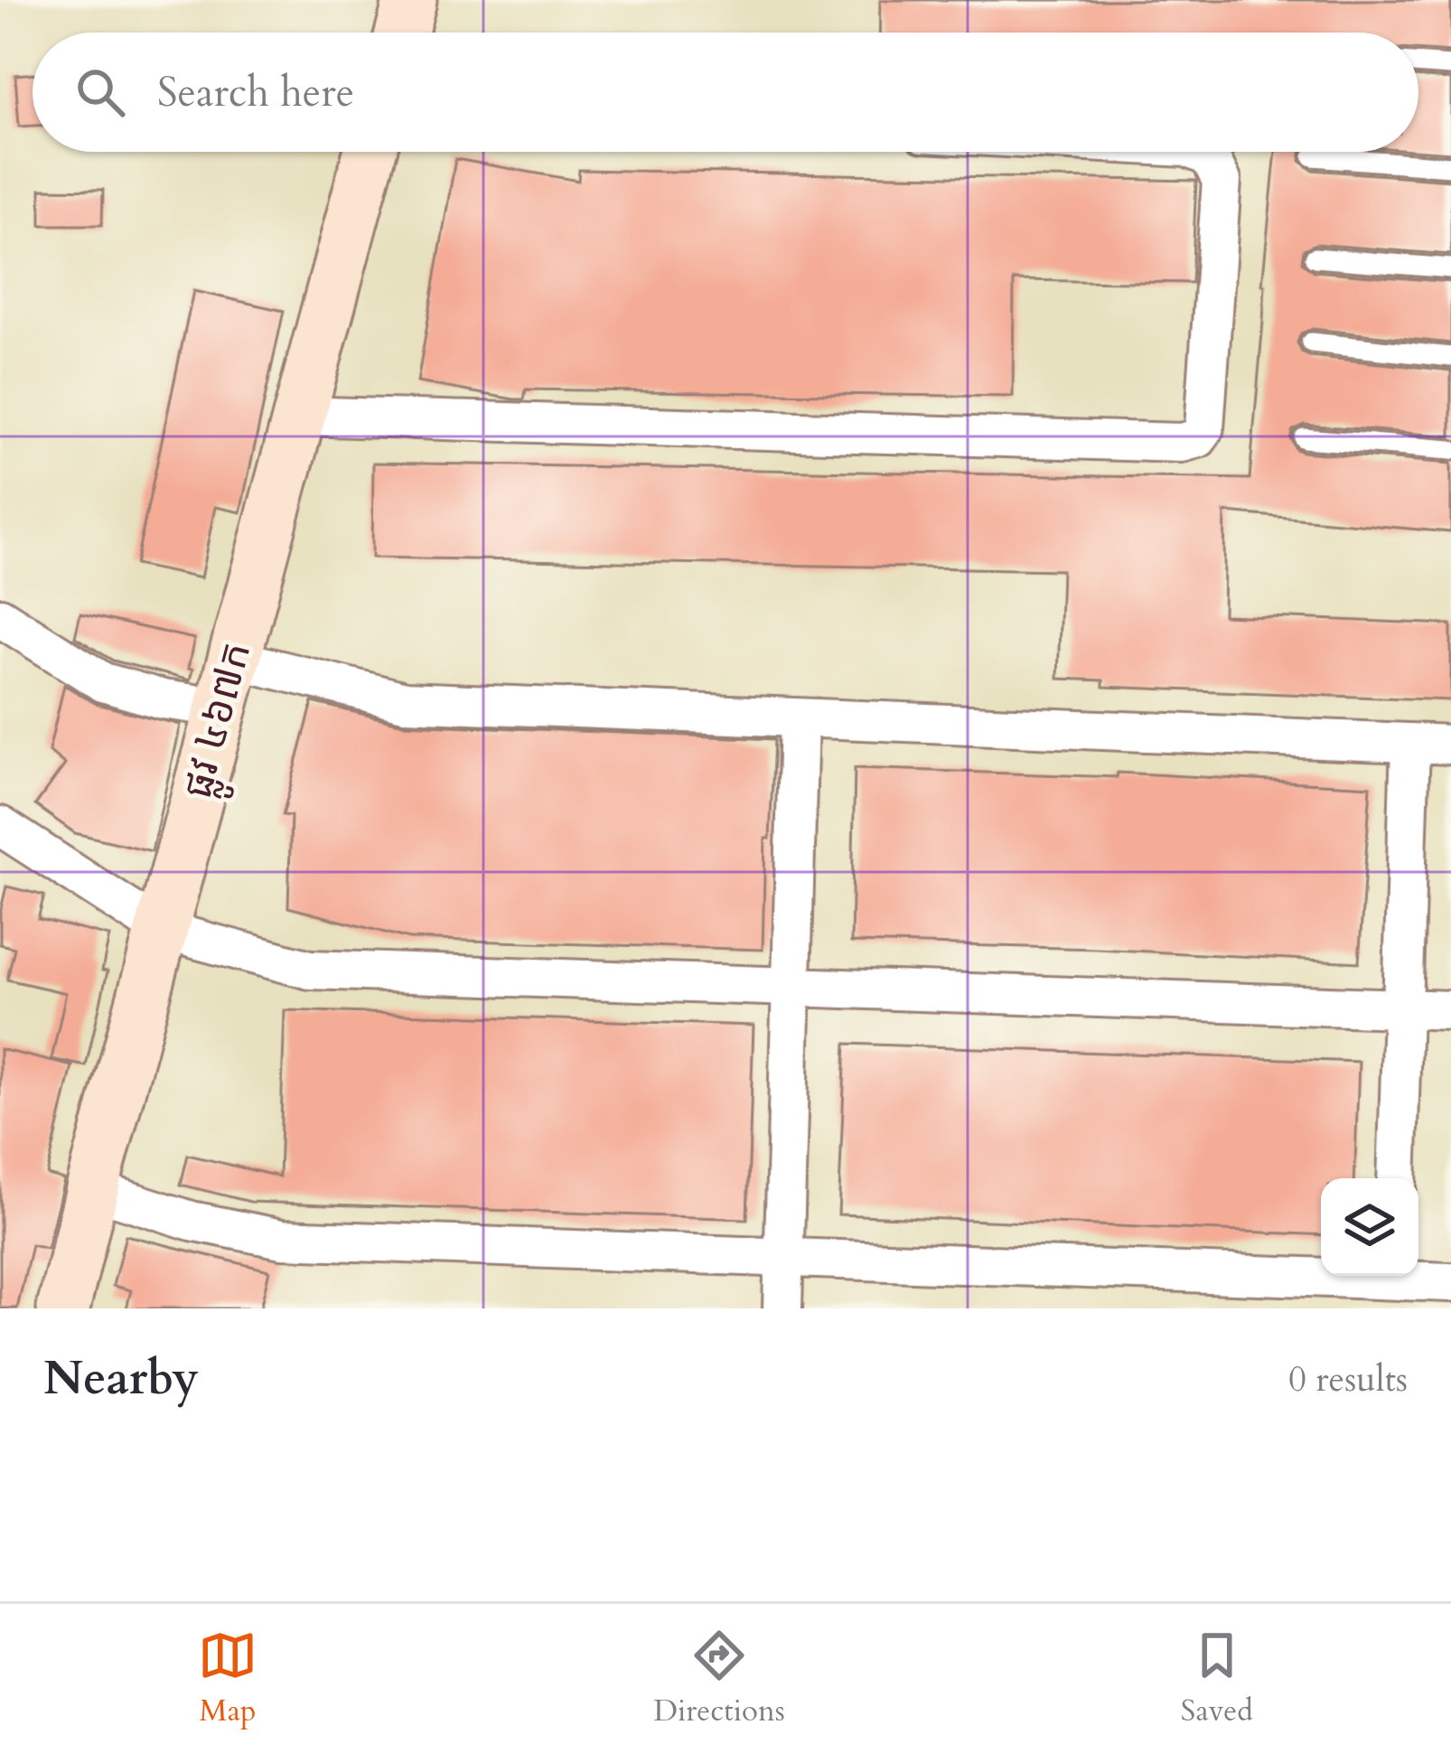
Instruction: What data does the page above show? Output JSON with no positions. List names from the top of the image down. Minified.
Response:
{"streets":{"street":["ផ្លូវ ៤៦៧ក"]},"page":{"search":"Search here","heading":["Nearby","0 results"],"nav":["Map","Directions","Saved"]}}
